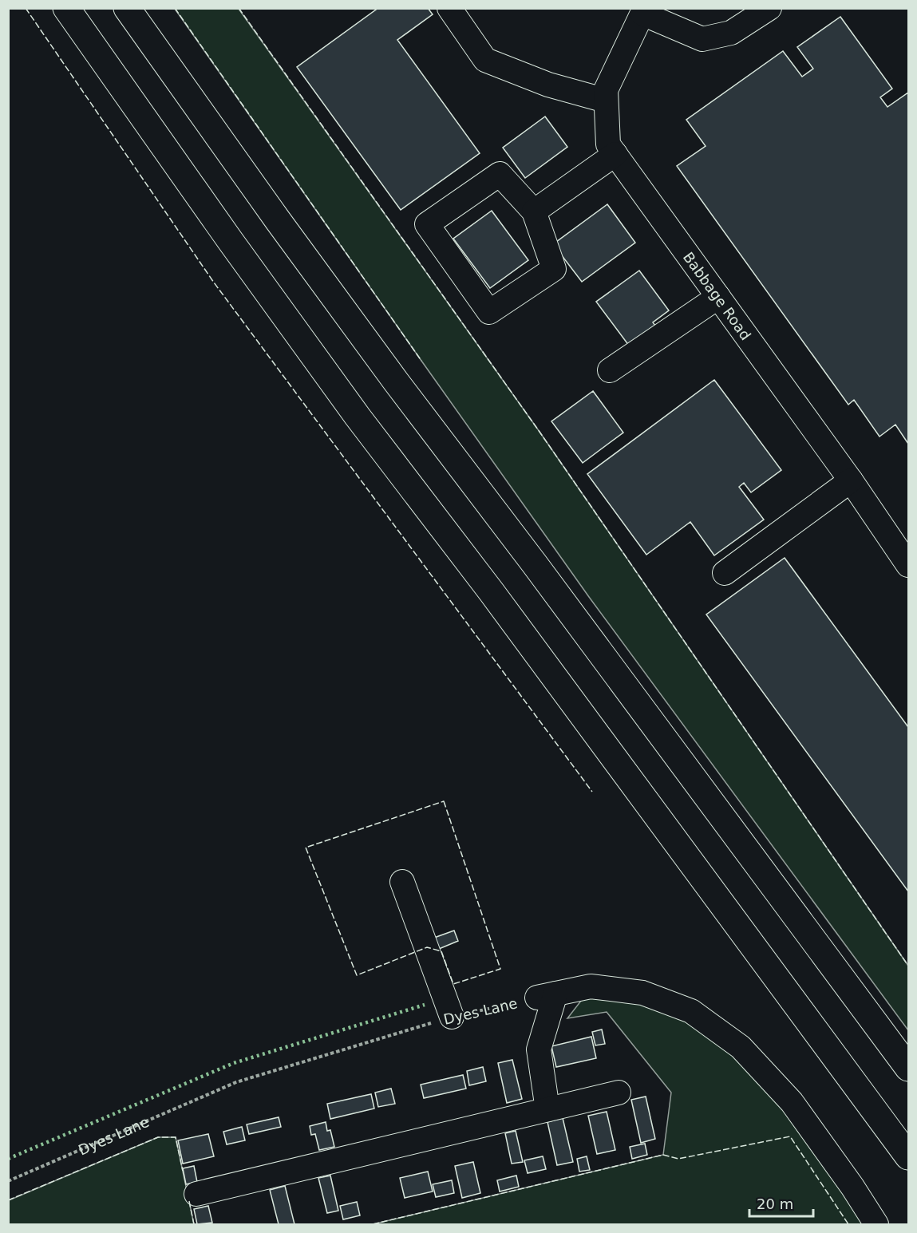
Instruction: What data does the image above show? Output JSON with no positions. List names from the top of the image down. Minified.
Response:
{"streets":{"street":["Babbage Road"],"path":["Dyes Lane"]},"scale_bar":"20 m"}
